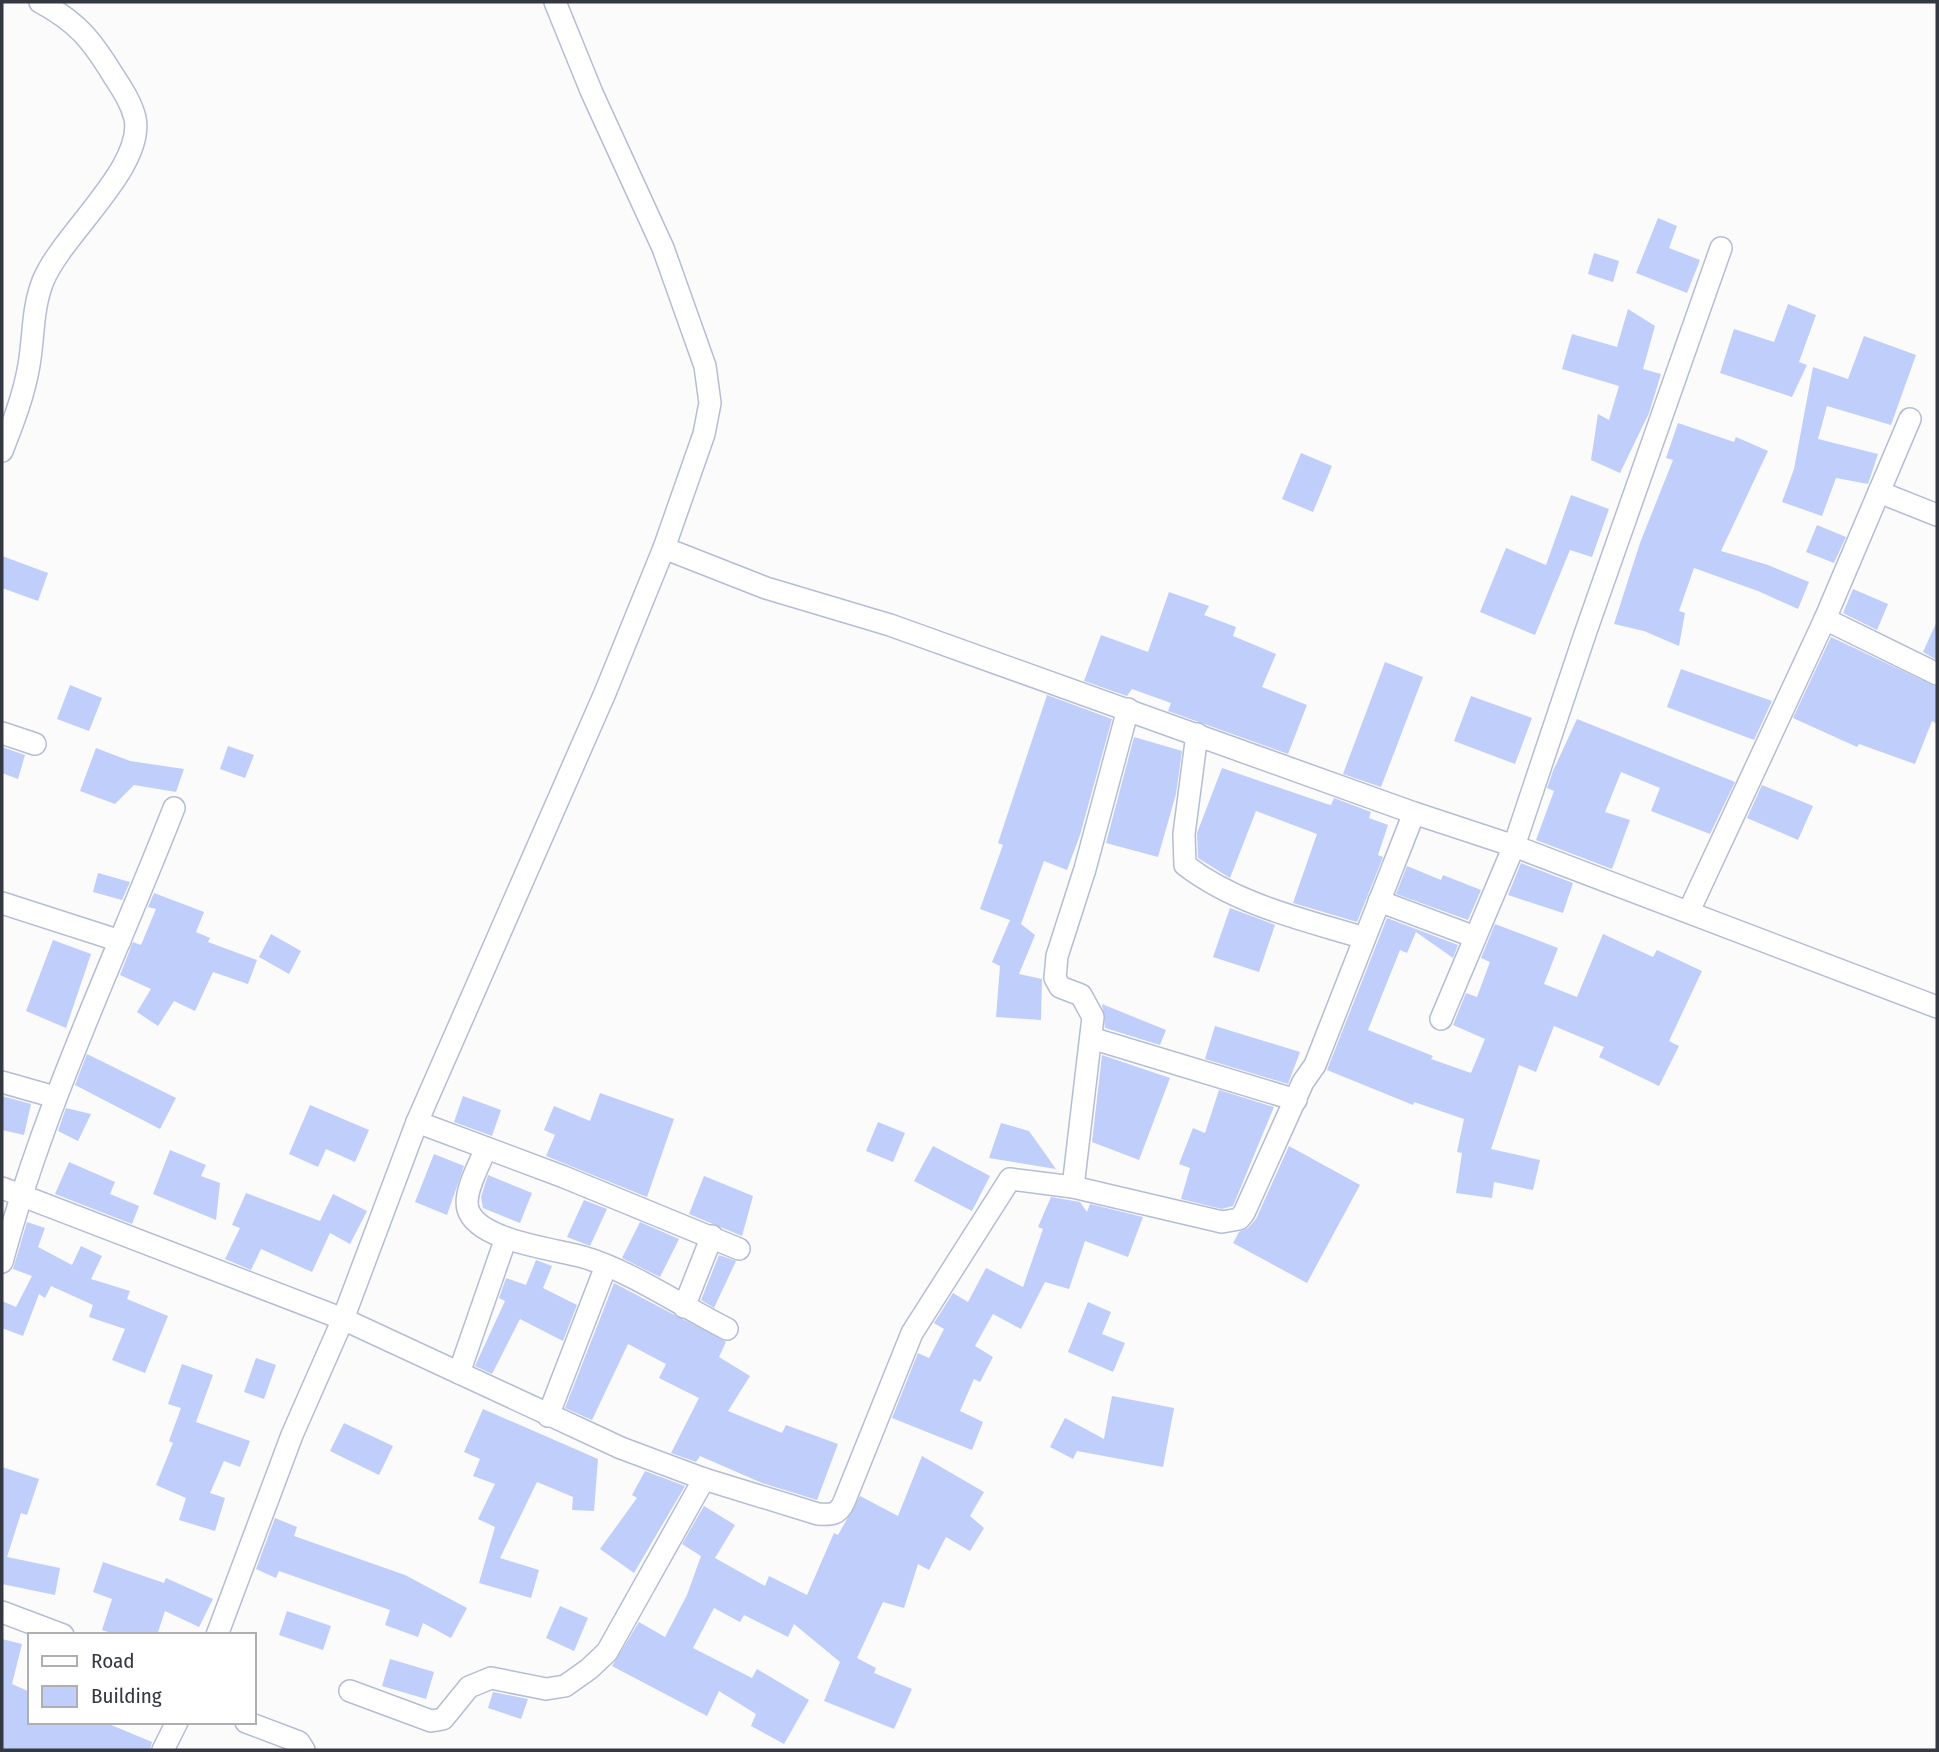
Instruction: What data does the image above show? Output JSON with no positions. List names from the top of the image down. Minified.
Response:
{"legend":["Road","Building"]}
